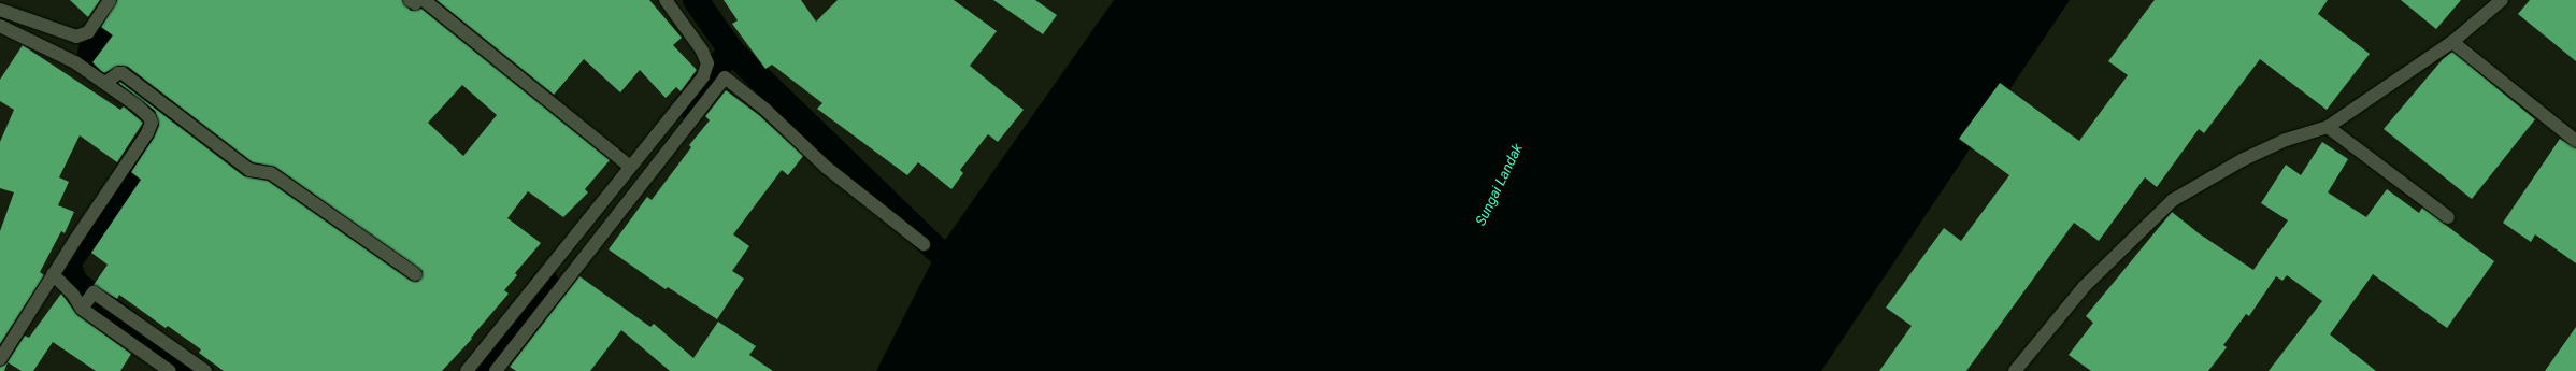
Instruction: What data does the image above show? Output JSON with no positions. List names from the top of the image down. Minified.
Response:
{"water":["Sungai Landak"]}
